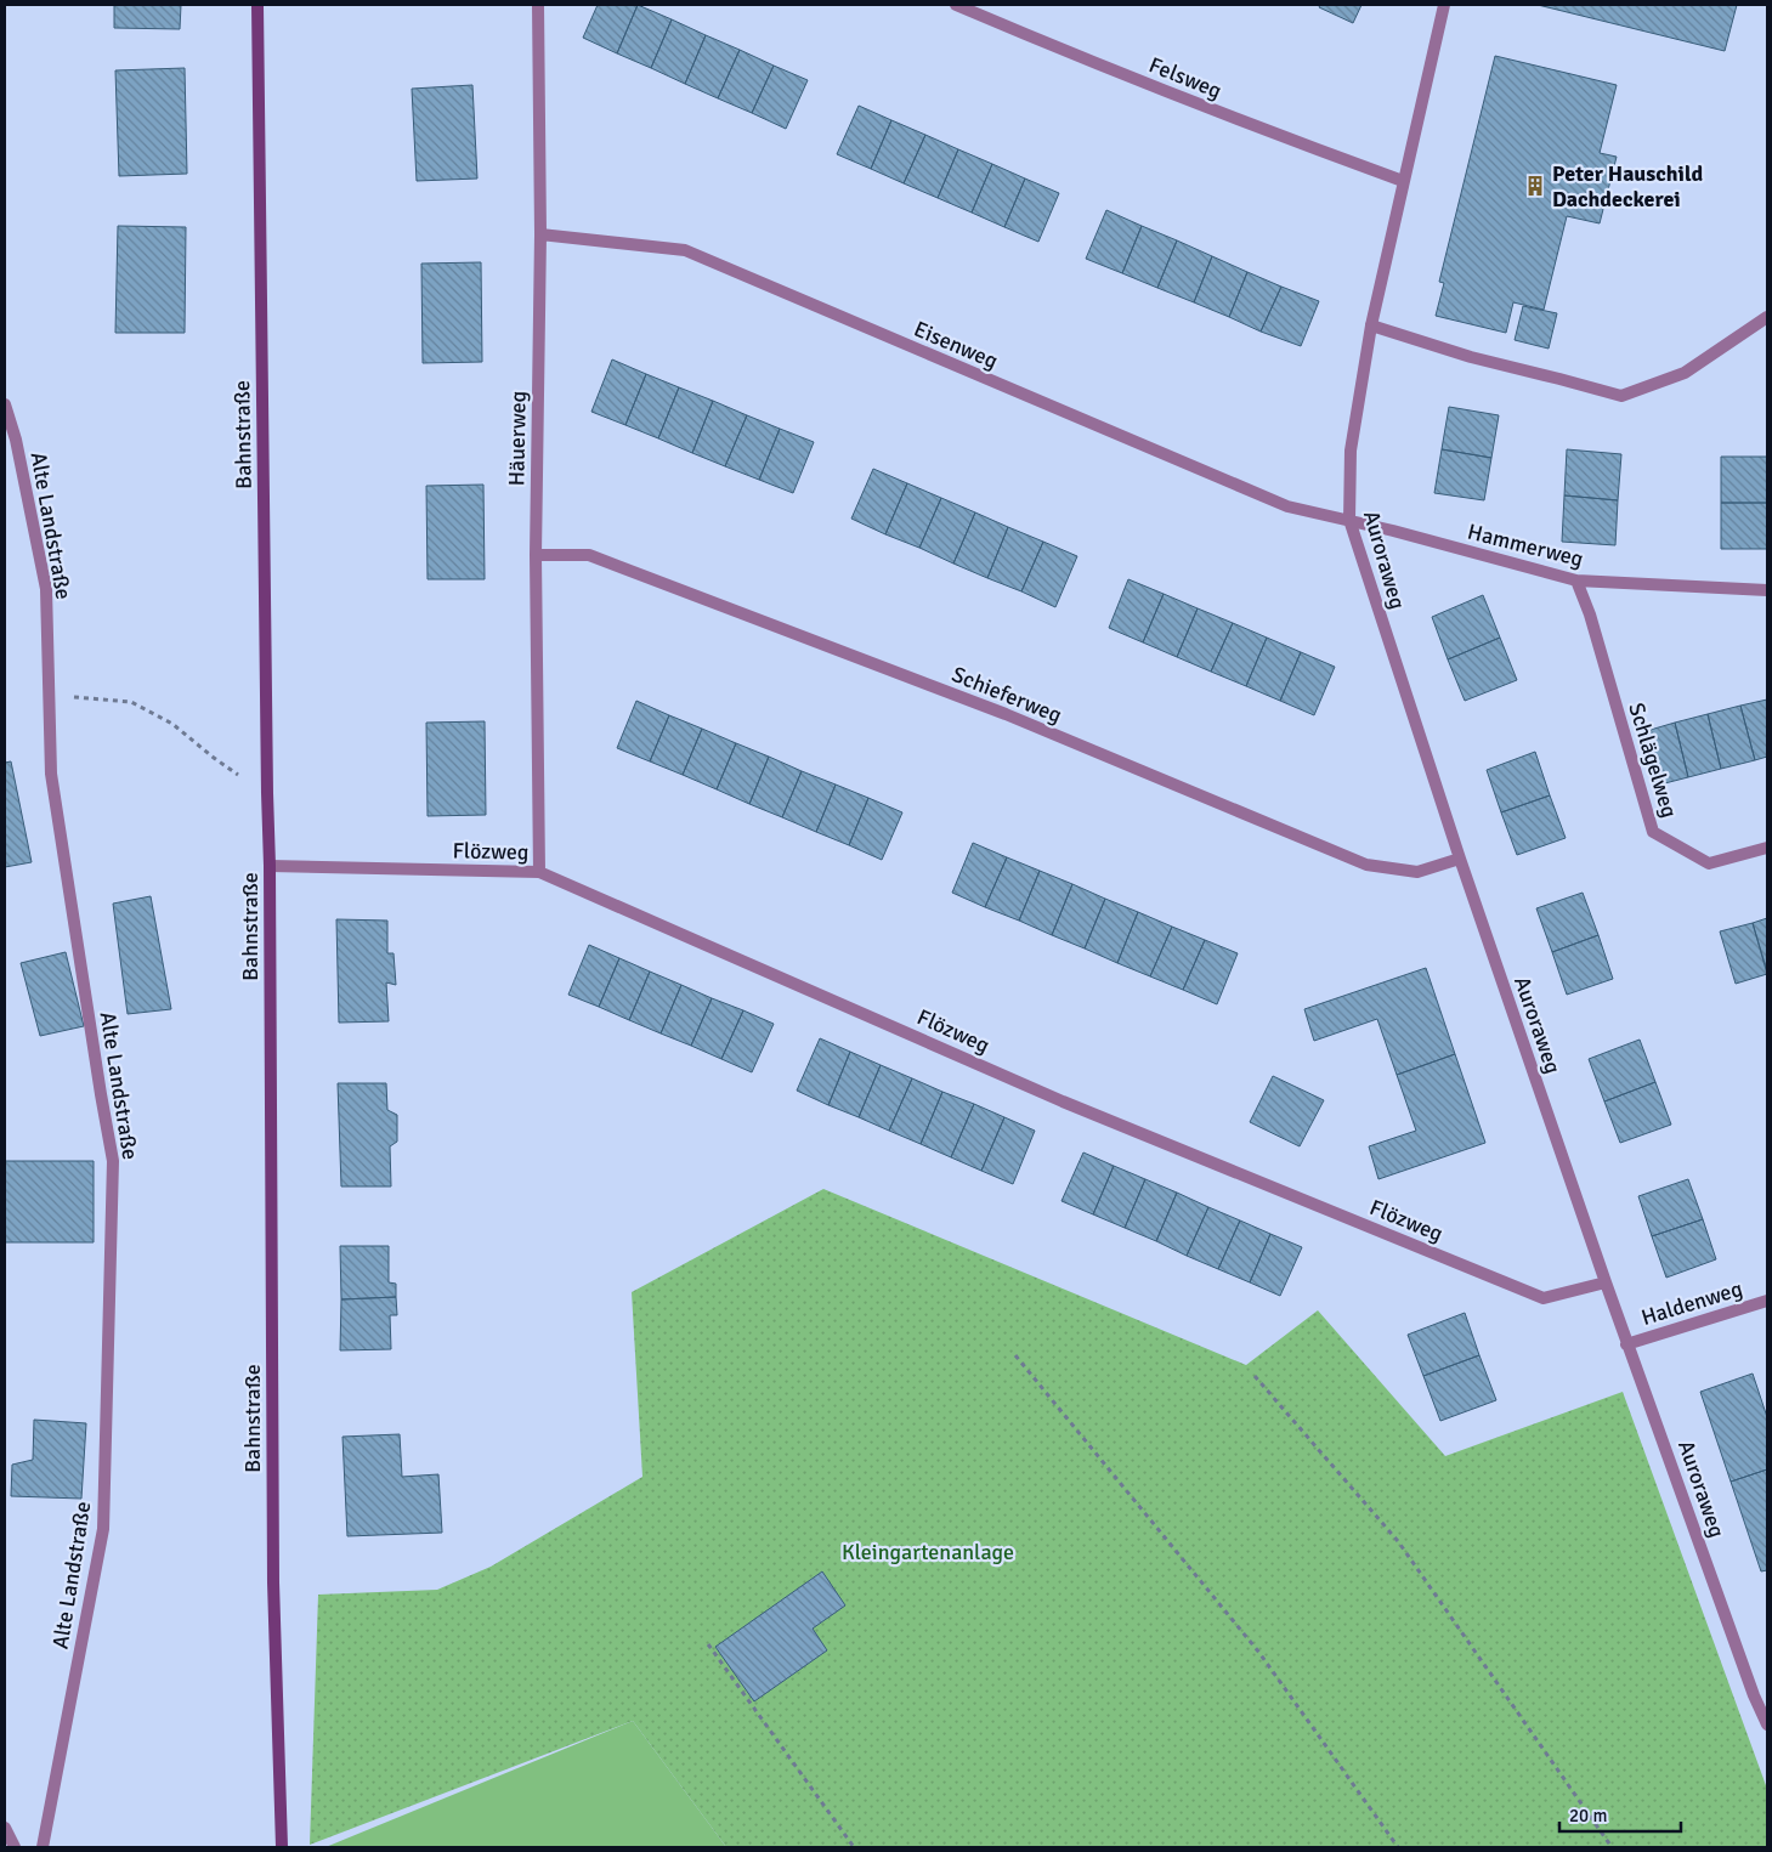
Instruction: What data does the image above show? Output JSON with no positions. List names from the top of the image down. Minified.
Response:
{"streets":{"main road":["Bahnstraße"],"street":["Felsweg","Eisenweg","Häuerweg","Alte Landstraße","Hammerweg","Auroraweg","Schieferweg","Schlägelweg","Flözweg","Haldenweg"]},"crossings":[["Felsweg","Auroraweg"],["Eisenweg","Häuerweg"],["Eisenweg","Hammerweg"],["Eisenweg","Auroraweg"],["Bahnstraße","Flözweg"],["Häuerweg","Schieferweg"],["Häuerweg","Flözweg"],["Hammerweg","Auroraweg"],["Hammerweg","Schlägelweg"],["Auroraweg","Schieferweg"],["Auroraweg","Flözweg"],["Auroraweg","Haldenweg"]],"parks":["Kleingartenanlage"],"places":{"building":["Peter Hauschild Dachdeckerei"]},"scale_bar":"20 m"}
